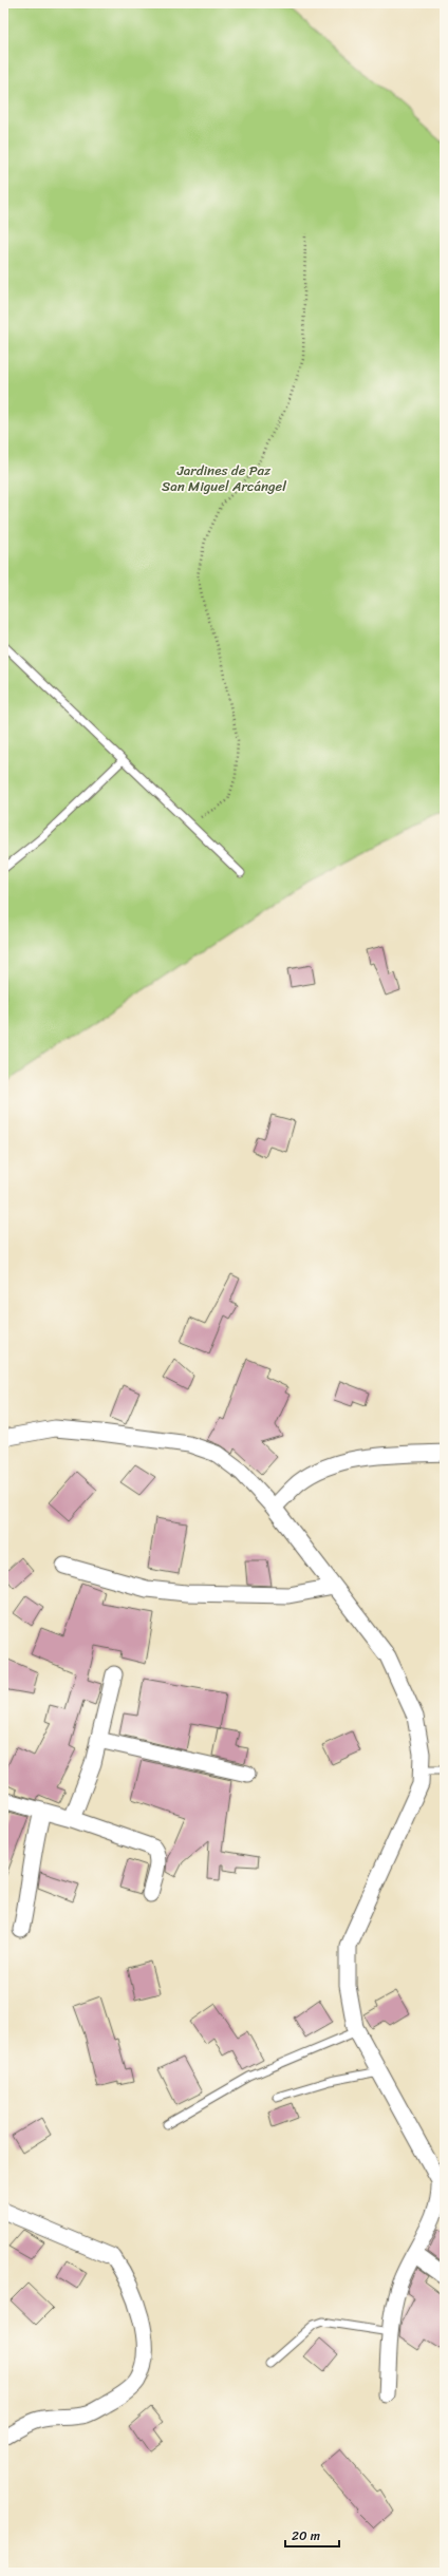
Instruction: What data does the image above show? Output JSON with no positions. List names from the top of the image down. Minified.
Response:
{"parks":["Jardines de Paz San Miguel Arcángel"],"scale_bar":"20 m"}
